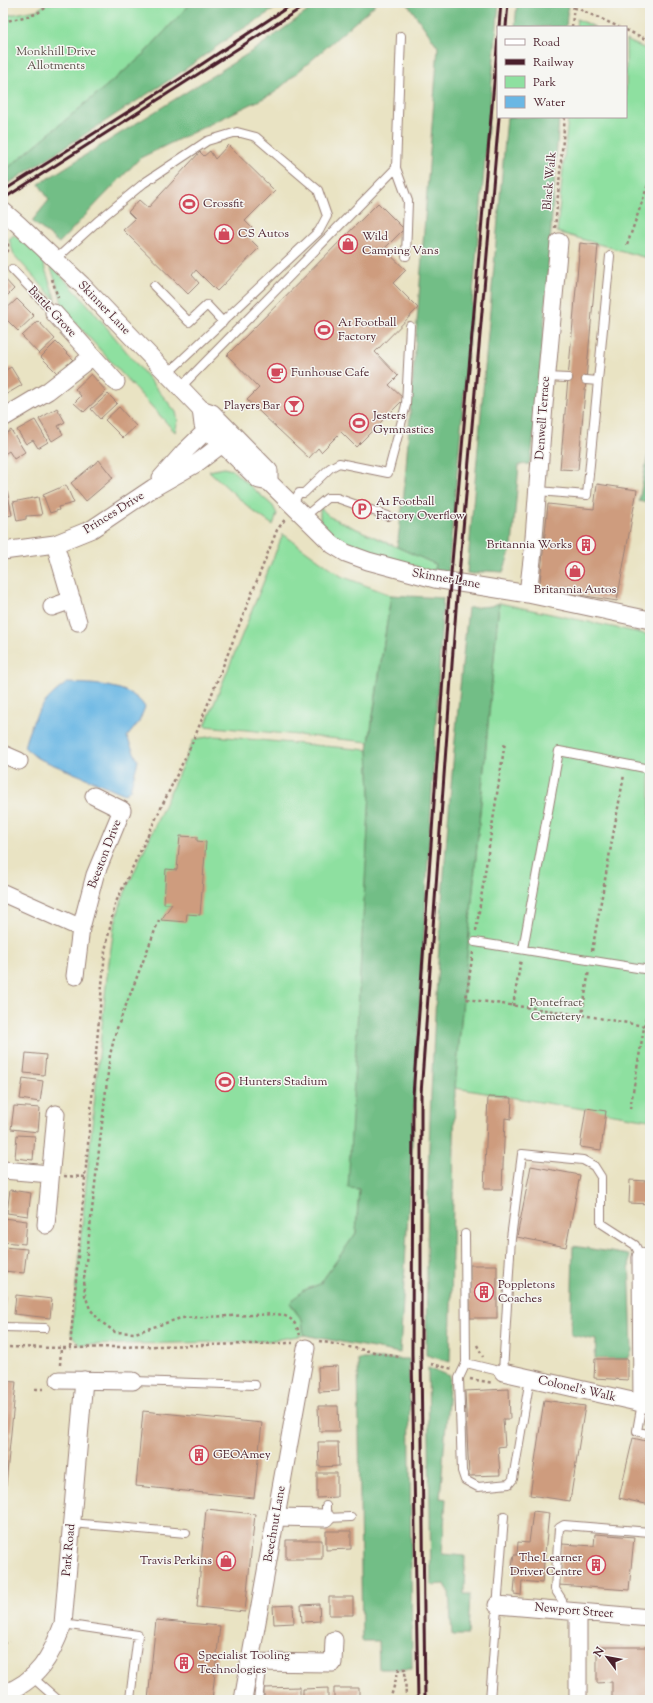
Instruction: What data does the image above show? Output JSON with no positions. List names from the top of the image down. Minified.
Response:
{"streets":{"street":["Skinner Lane","Battle Grove","Denwell Terrace","Princes Drive","Beeston Drive","Colonel's Walk","Beechnut Lane","Park Road","Newport Street"],"path":["Black Walk"]},"crossings":[["Black Walk","Denwell Terrace"],["Skinner Lane","Denwell Terrace"],["Skinner Lane","Princes Drive"]],"parks":["Monkhill Drive Allotments","Pontefract Cemetery"],"places":{"sports":["Crossfit","A1 Football Factory","Jesters Gymnastics","Hunters Stadium"],"shop":["CS Autos","Wild Camping Vans","Britannia Autos","Travis Perkins"],"cafe":["Funhouse Cafe"],"bar":["Players Bar"],"parking":["A1 Football Factory Overflow"],"building":["Britannia Works","Poppletons Coaches","GEOAmey","The Learner Driver Centre","Specialist Tooling Technologies"]},"legend":["Road","Railway","Park","Water"],"north":"top left"}
